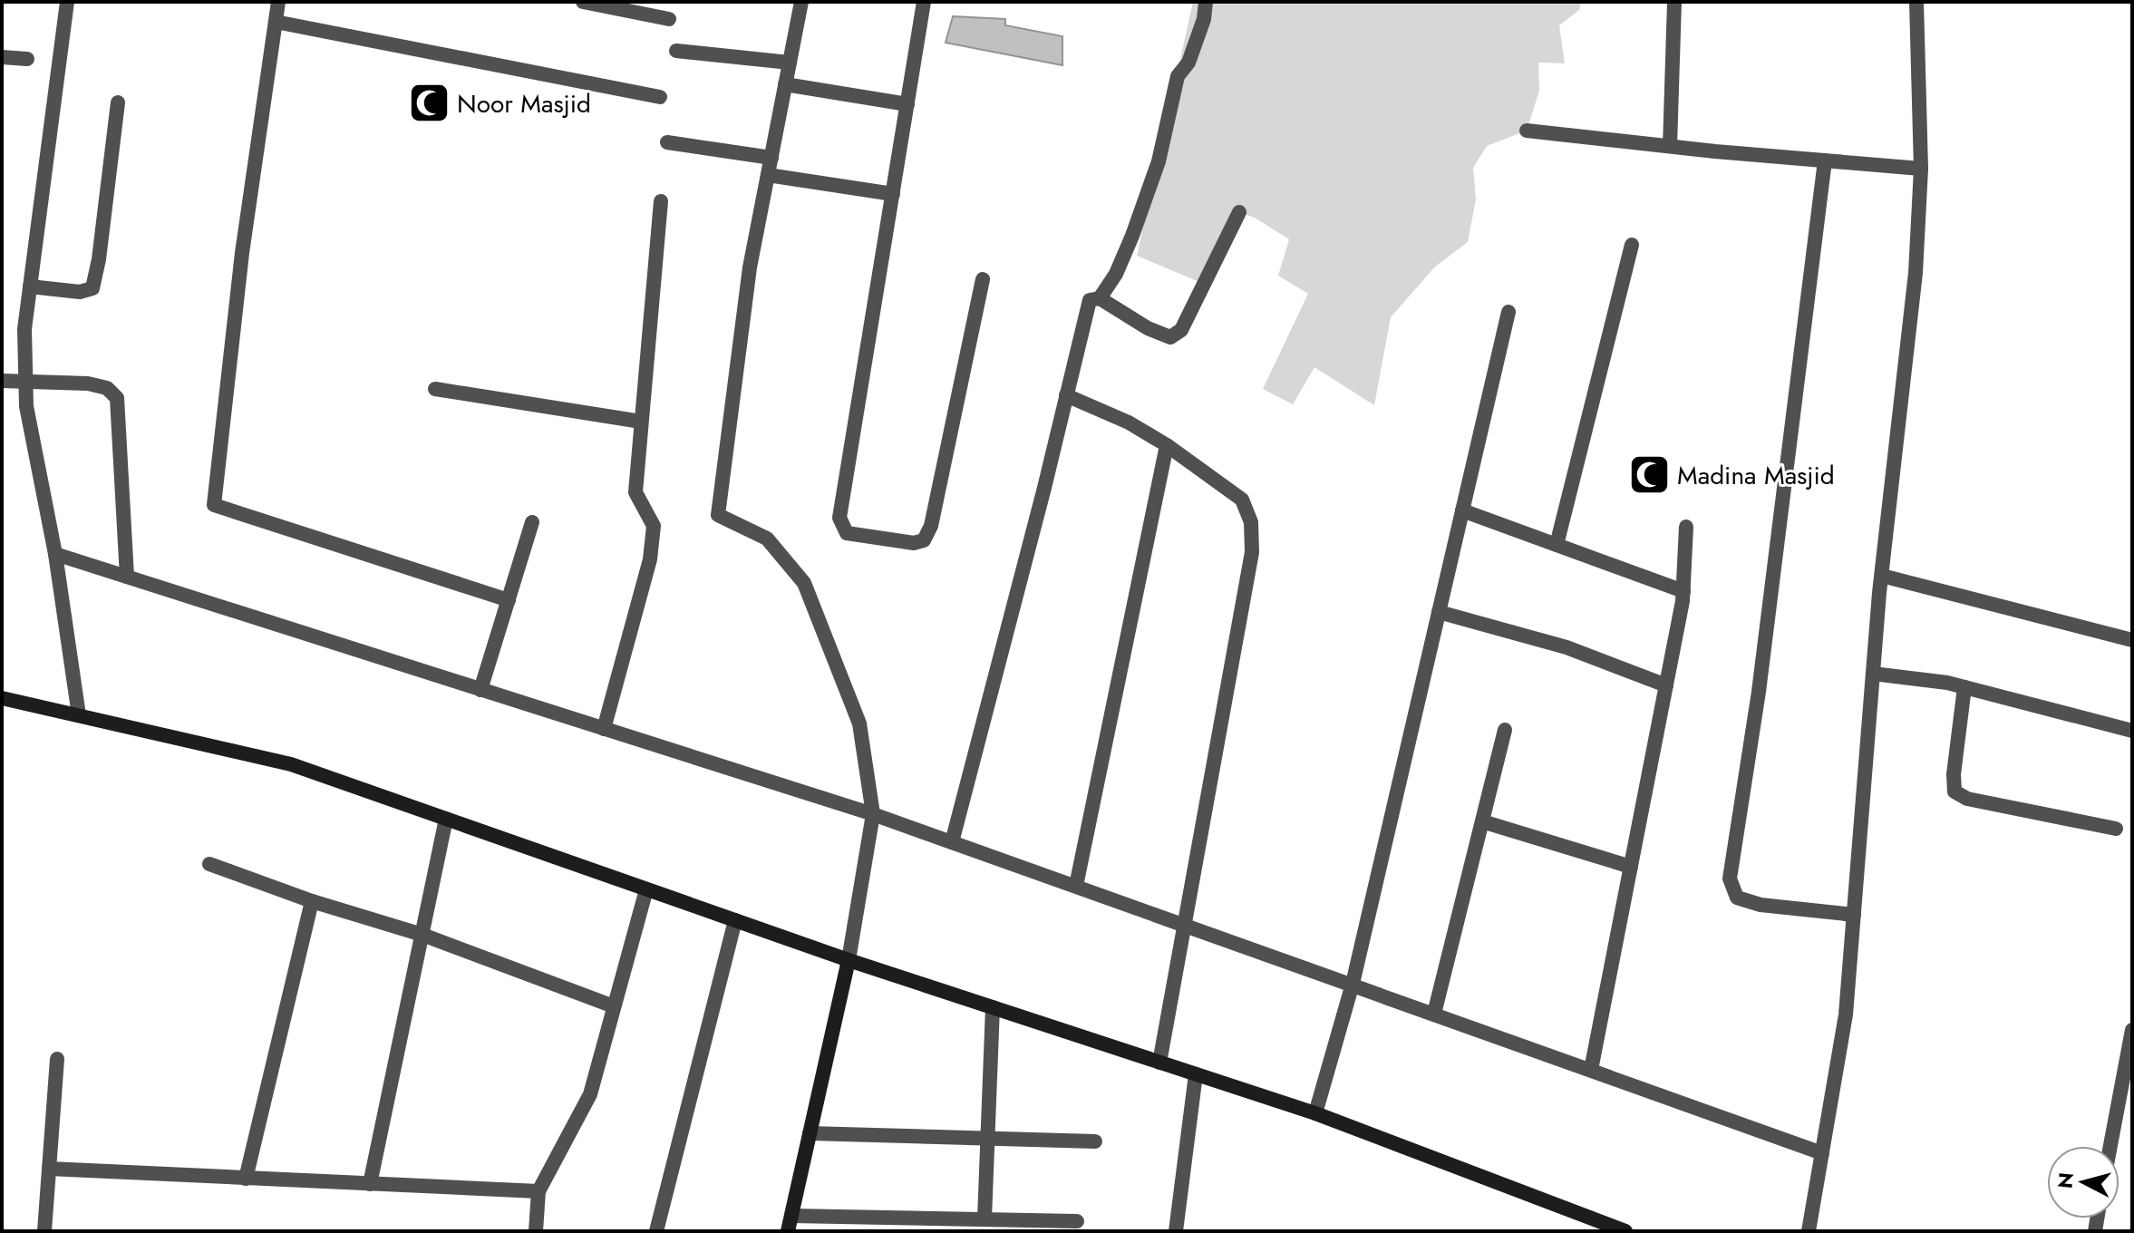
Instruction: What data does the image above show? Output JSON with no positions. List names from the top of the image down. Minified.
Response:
{"places":{"mosque":["Noor Masjid","Madina Masjid"]},"north":"left"}
